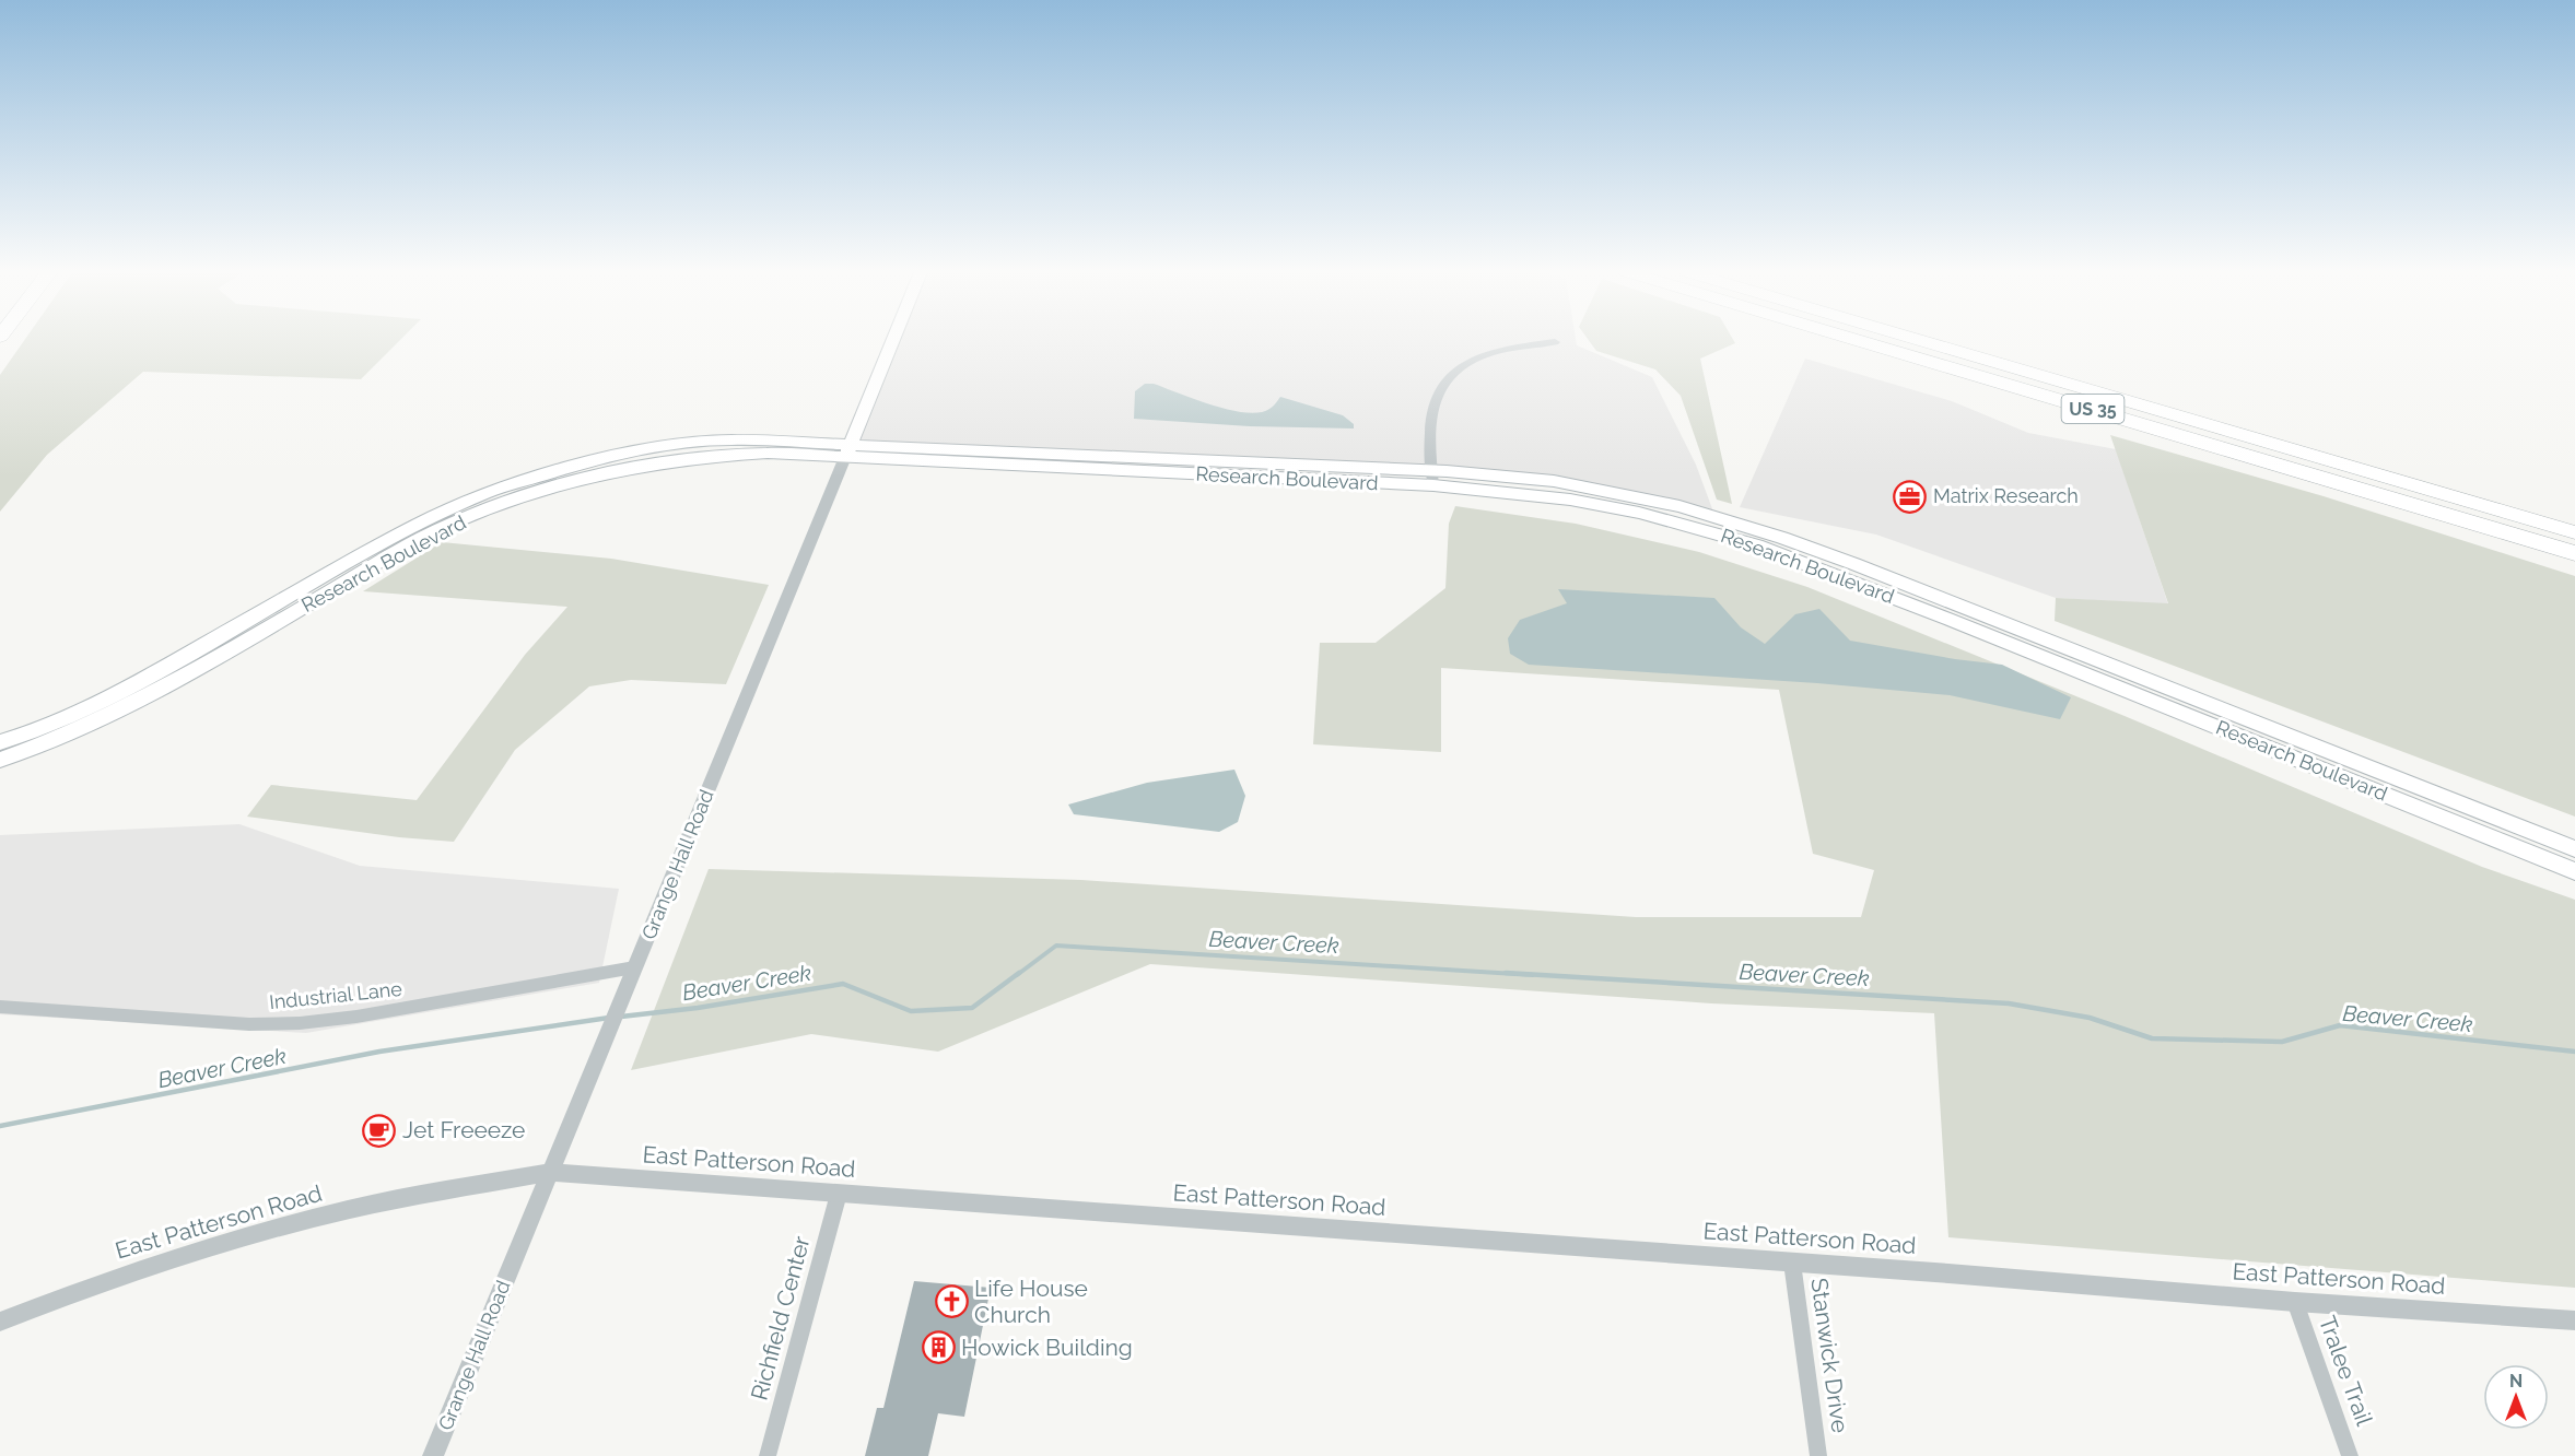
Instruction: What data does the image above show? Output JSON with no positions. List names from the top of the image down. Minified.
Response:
{"streets":{"highway":["US 35"],"main road":["Research Boulevard","Grange Hall Road"],"street":["Industrial Lane","East Patterson Road","Richfield Center","Stanwick Drive","Tralee Trail"]},"crossings":[["Research Boulevard","Grange Hall Road"],["Grange Hall Road","Industrial Lane"],["Grange Hall Road","East Patterson Road"],["East Patterson Road","Richfield Center"],["East Patterson Road","Stanwick Drive"],["East Patterson Road","Tralee Trail"]],"water":["Beaver Creek"],"places":{"office":["Matrix Research"],"cafe":["Jet Freeeze"],"church":["Life House Church"],"building":["Howick Building"]},"north":"top"}
